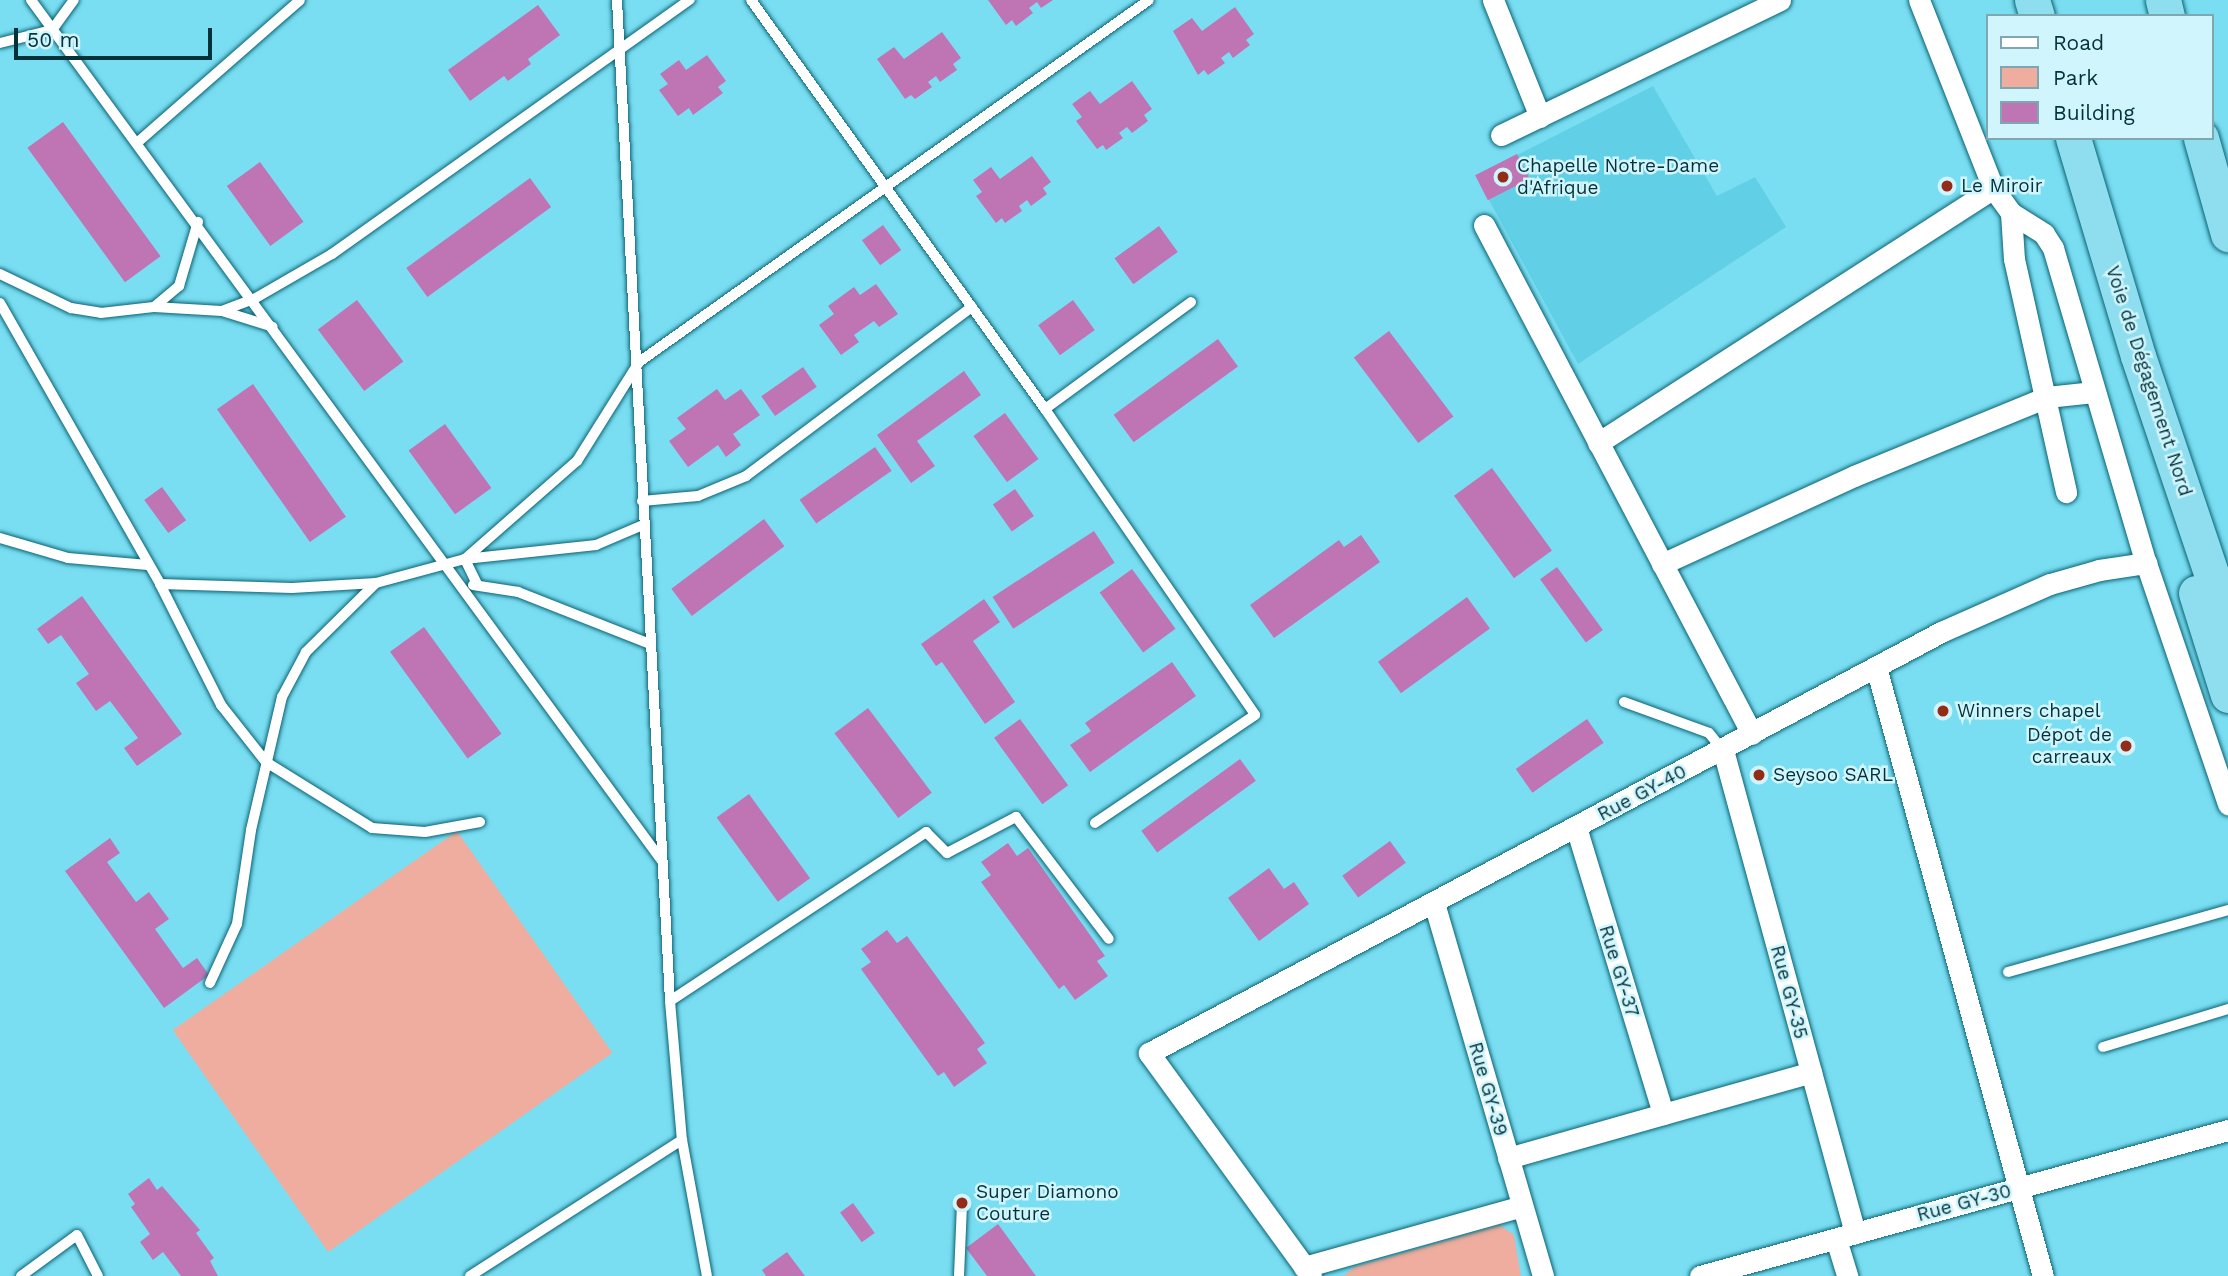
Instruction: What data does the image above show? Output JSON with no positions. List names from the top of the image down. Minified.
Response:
{"streets":{"highway":["Voie de Dégagement Nord"],"street":["Rue GY-40","Rue GY-37","Rue GY-35","Rue GY-39","Rue GY-30"]},"crossings":[["Rue GY-40","Rue GY-37"],["Rue GY-40","Rue GY-35"],["Rue GY-40","Rue GY-39"],["Rue GY-35","Rue GY-30"]],"places":["Chapelle Notre-Dame d'Afrique","Le Miroir","Winners chapel","Dépot de carreaux","Seysoo SARL","Super Diamono Couture"],"legend":["Road","Park","Building"],"scale_bar":"50 m"}
